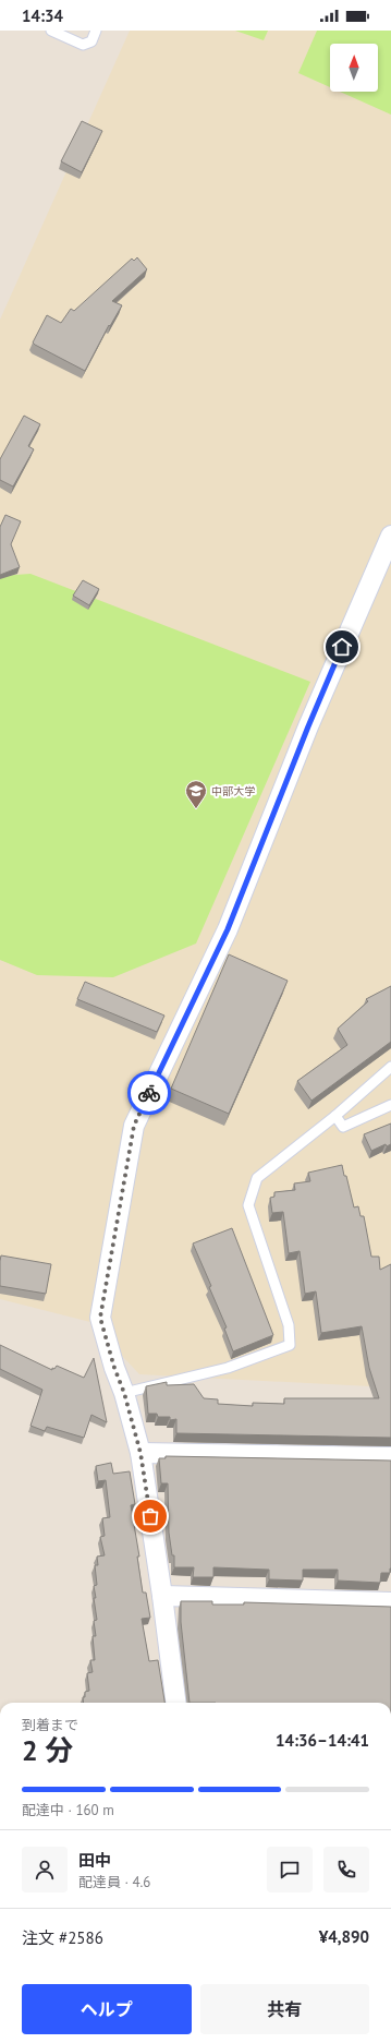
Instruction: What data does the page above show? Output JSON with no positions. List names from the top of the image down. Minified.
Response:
{"places":{"school or university":["中部大学"]},"north":"top","page":{"status":"14:34","heading":["2 分","到着まで","14:36–14:41"],"panel":["田中","配達員 · 4.6","注文 #2586","¥4,890"],"bar":"配達中 · 160 m","buttons":["ヘルプ","共有"]}}
